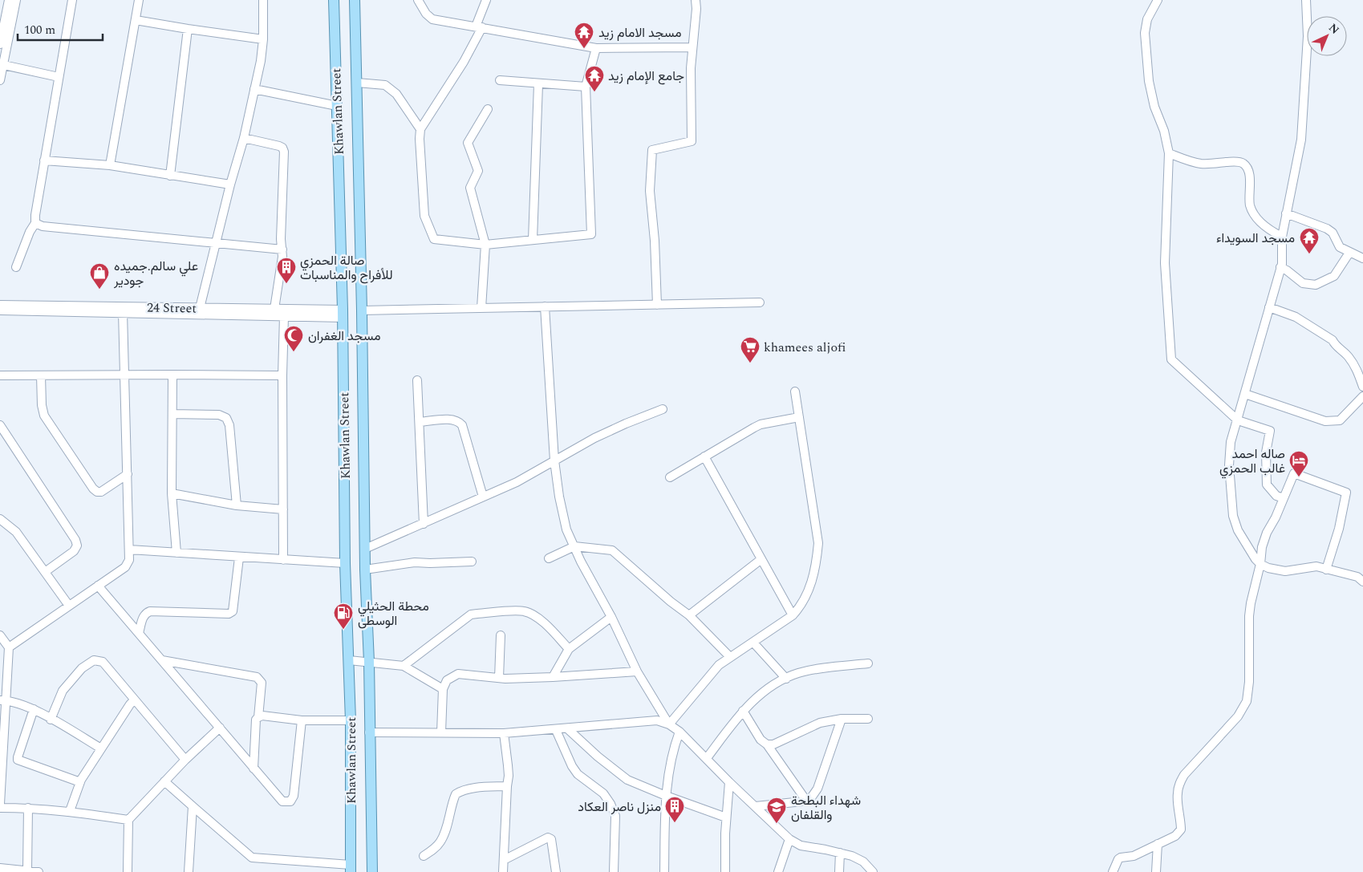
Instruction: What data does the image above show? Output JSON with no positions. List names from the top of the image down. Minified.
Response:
{"streets":{"main road":["Khawlan Street"],"street":["24 Street"]},"crossings":[["Khawlan Street","24 Street"]],"places":{"temple":["مسجد الامام زيد","جامع الإمام زيد","مسجد السويداء"],"building":["صالة الحمزي للأفراح والمناسبات","منزل ناصر العكاد"],"shop":["علي سالم.جميده جودير"],"mosque":["مسجد الغفران"],"supermarket":["khamees aljofi"],"hotel":["صاله احمد غالب الحمزي"],"fuel station":["محطة الحثيلي الوسطى"],"school or university":["شهداء البطحة والقلفان"]},"scale_bar":"100 m","north":"top right"}
